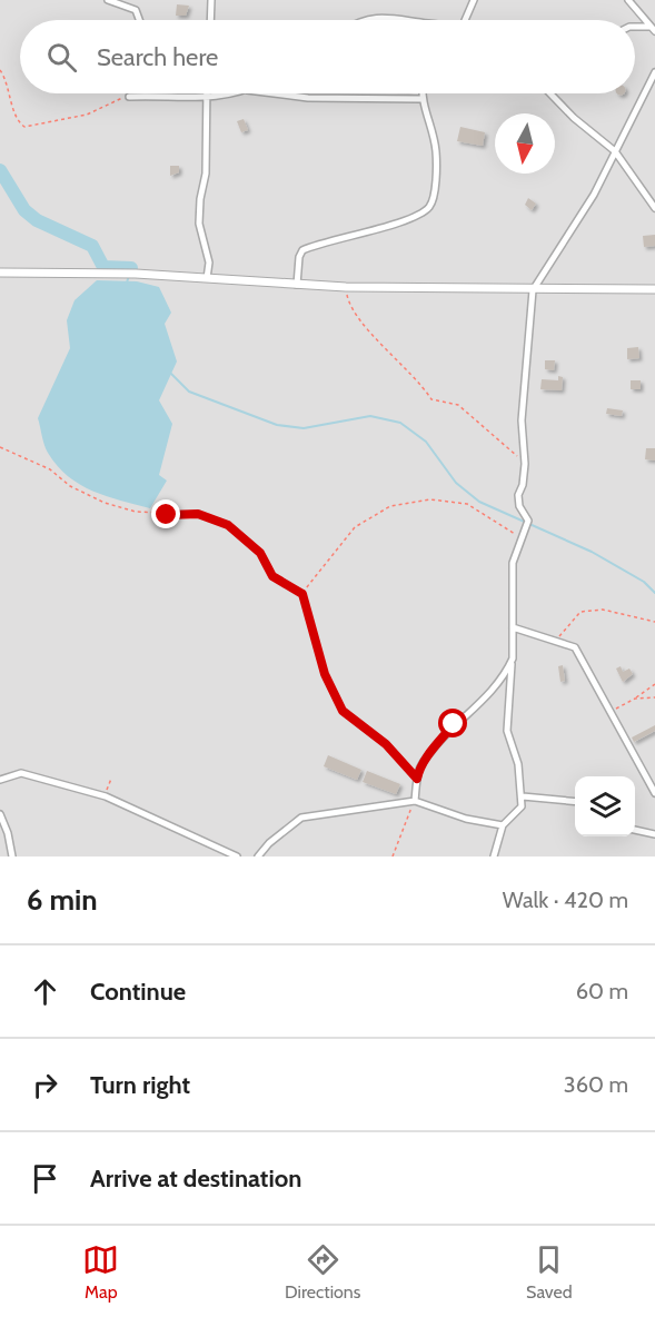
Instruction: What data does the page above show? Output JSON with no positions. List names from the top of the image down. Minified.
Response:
{"north":"bottom","page":{"search":"Search here","heading":["6 min","Walk · 420 m"],"list":[["Continue","60 m"],["Turn right","360 m"],"Arrive at destination"],"nav":["Map","Directions","Saved"]}}
